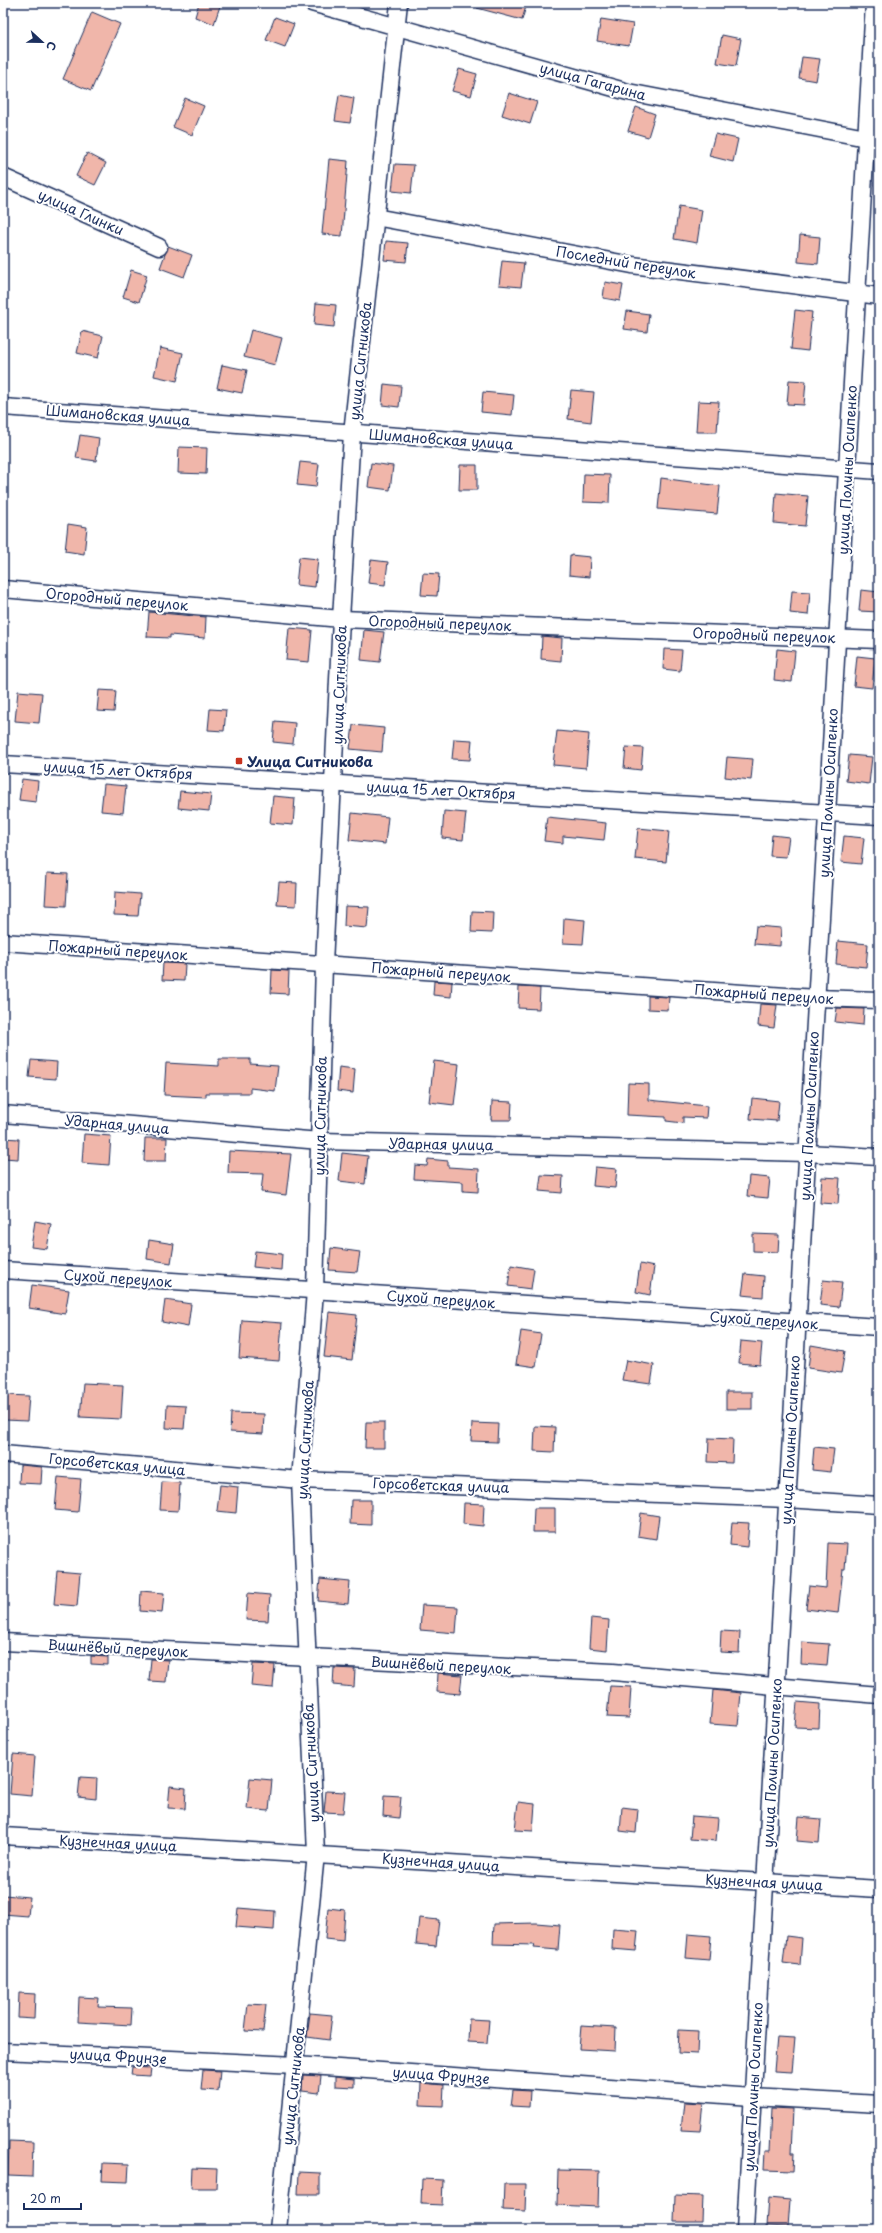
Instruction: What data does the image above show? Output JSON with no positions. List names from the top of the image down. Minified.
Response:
{"streets":{"street":["улица Гагарина","улица Глинки","Последний переулок","улица Ситникова","Шимановская улица","улица Полины Осипенко","Огородный переулок","улица 15 лет Октября","Пожарный переулок","Ударная улица","Сухой переулок","Горсоветская улица","Вишнёвый переулок","Кузнечная улица","улица Фрунзе"]},"crossings":[["улица Гагарина","улица Ситникова"],["улица Гагарина","улица Полины Осипенко"],["Последний переулок","улица Ситникова"],["Последний переулок","улица Полины Осипенко"],["улица Ситникова","Шимановская улица"],["улица Ситникова","Огородный переулок"],["улица Ситникова","улица 15 лет Октября"],["улица Ситникова","Пожарный переулок"],["улица Ситникова","Ударная улица"],["улица Ситникова","Сухой переулок"],["улица Ситникова","Горсоветская улица"],["улица Ситникова","Вишнёвый переулок"],["улица Ситникова","Кузнечная улица"],["улица Ситникова","улица Фрунзе"],["Шимановская улица","улица Полины Осипенко"],["улица Полины Осипенко","Огородный переулок"],["улица Полины Осипенко","улица 15 лет Октября"],["улица Полины Осипенко","Пожарный переулок"],["улица Полины Осипенко","Ударная улица"],["улица Полины Осипенко","Сухой переулок"],["улица Полины Осипенко","Горсоветская улица"],["улица Полины Осипенко","Вишнёвый переулок"],["улица Полины Осипенко","Кузнечная улица"],["улица Полины Осипенко","улица Фрунзе"]],"places":{"transit":["Улица Ситникова"]},"scale_bar":"20 m","north":"right"}
